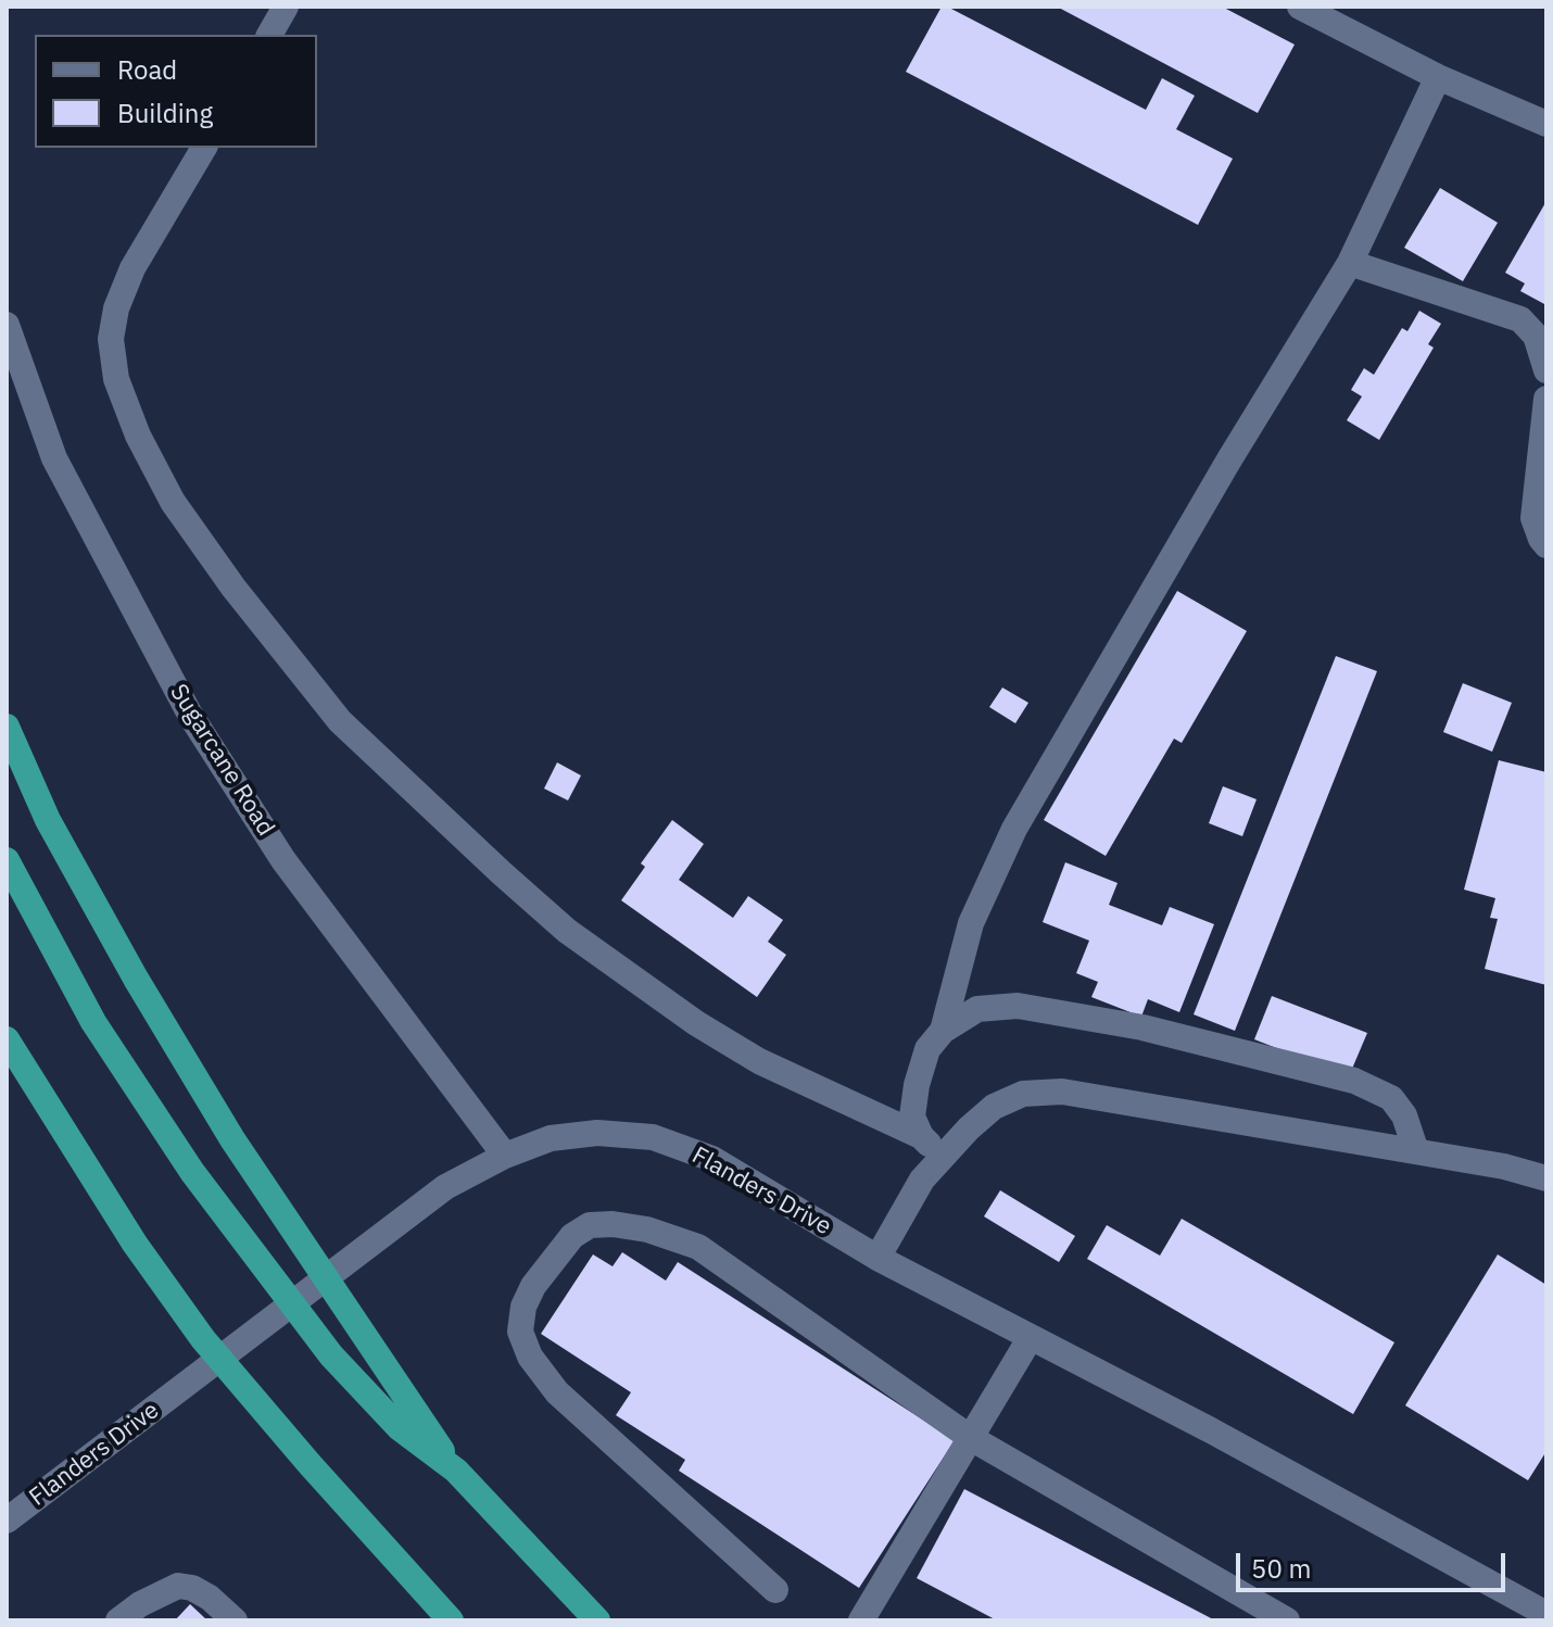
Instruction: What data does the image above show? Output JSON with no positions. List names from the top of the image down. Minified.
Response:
{"streets":{"street":["Sugarcane Road","Flanders Drive"]},"crossings":[["Sugarcane Road","Flanders Drive"]],"legend":["Road","Building"],"scale_bar":"50 m"}
